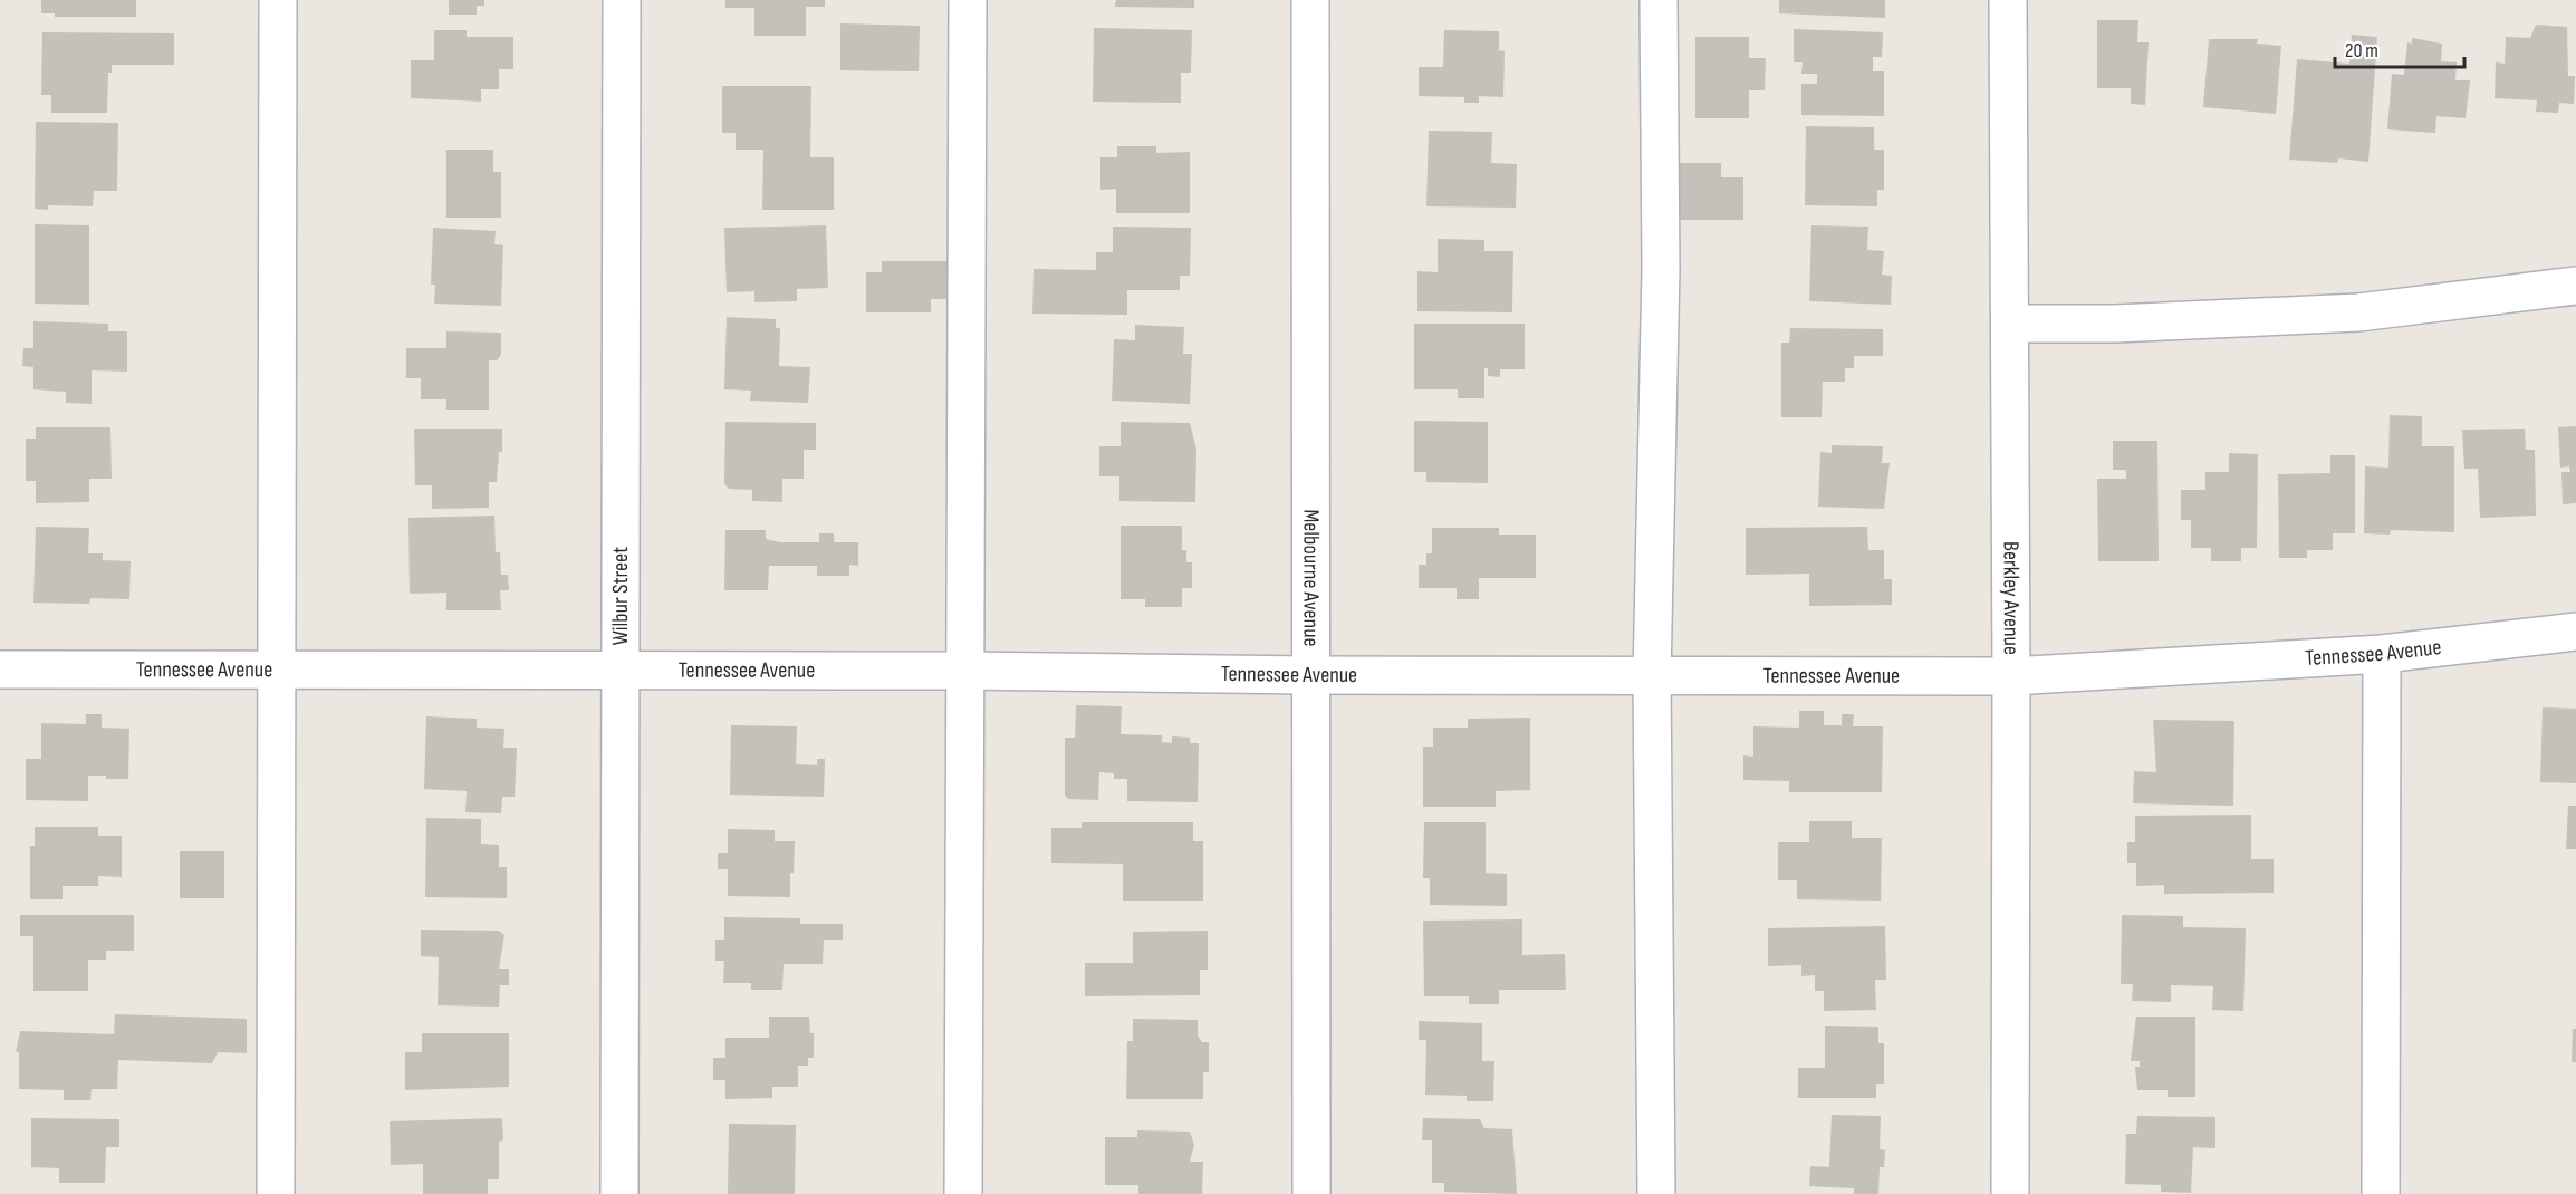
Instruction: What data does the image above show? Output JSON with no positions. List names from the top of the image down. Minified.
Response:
{"streets":{"street":["Melbourne Avenue","Wilbur Street","Berkley Avenue","Tennessee Avenue"]},"crossings":[["Melbourne Avenue","Tennessee Avenue"],["Wilbur Street","Tennessee Avenue"],["Berkley Avenue","Tennessee Avenue"]],"scale_bar":"20 m"}
